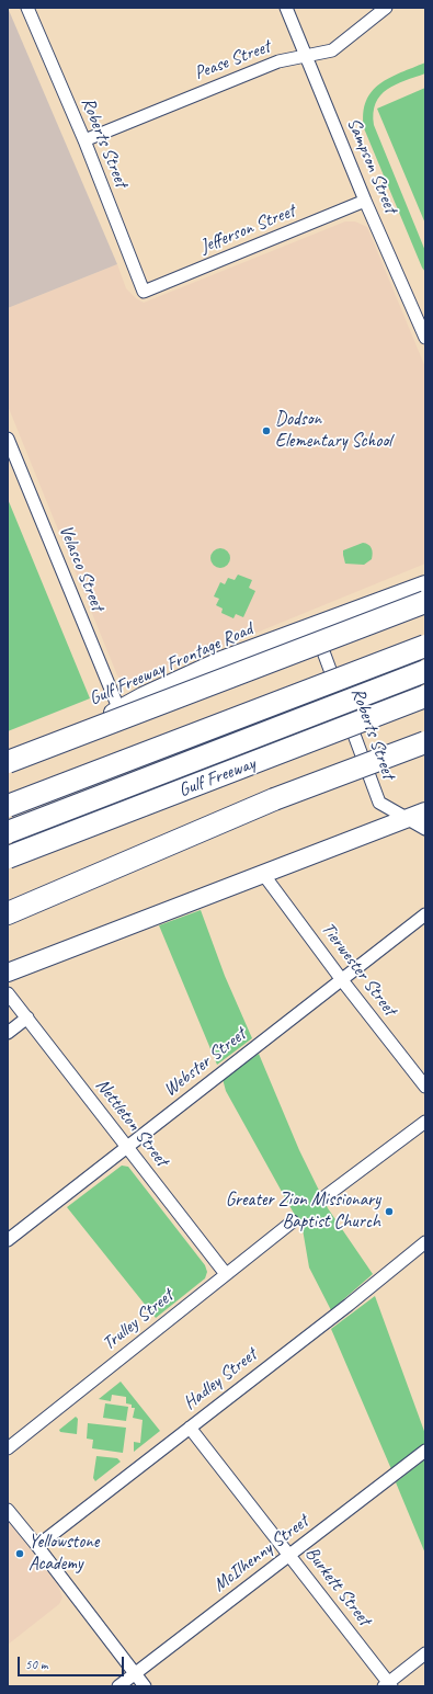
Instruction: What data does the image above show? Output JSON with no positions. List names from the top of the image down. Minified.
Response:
{"streets":{"highway":["Gulf Freeway"],"main road":["Gulf Freeway Frontage Road"],"street":["Pease Street","Roberts Street","Sampson Street","Jefferson Street","Velasco Street","Tierwester Street","Webster Street","Nettleton Street","Trulley Street","Hadley Street","McIlhenny Street","Burkett Street"]},"crossings":[["Pease Street","Roberts Street"],["Pease Street","Sampson Street"],["Roberts Street","Jefferson Street"],["Roberts Street","Gulf Freeway Frontage Road"],["Sampson Street","Jefferson Street"],["Velasco Street","Gulf Freeway Frontage Road"],["Tierwester Street","Webster Street"],["Webster Street","Nettleton Street"],["Nettleton Street","Trulley Street"],["Hadley Street","Burkett Street"],["McIlhenny Street","Burkett Street"]],"places":["Dodson Elementary School","Greater Zion Missionary Baptist Church","Yellowstone Academy"],"scale_bar":"50 m"}
